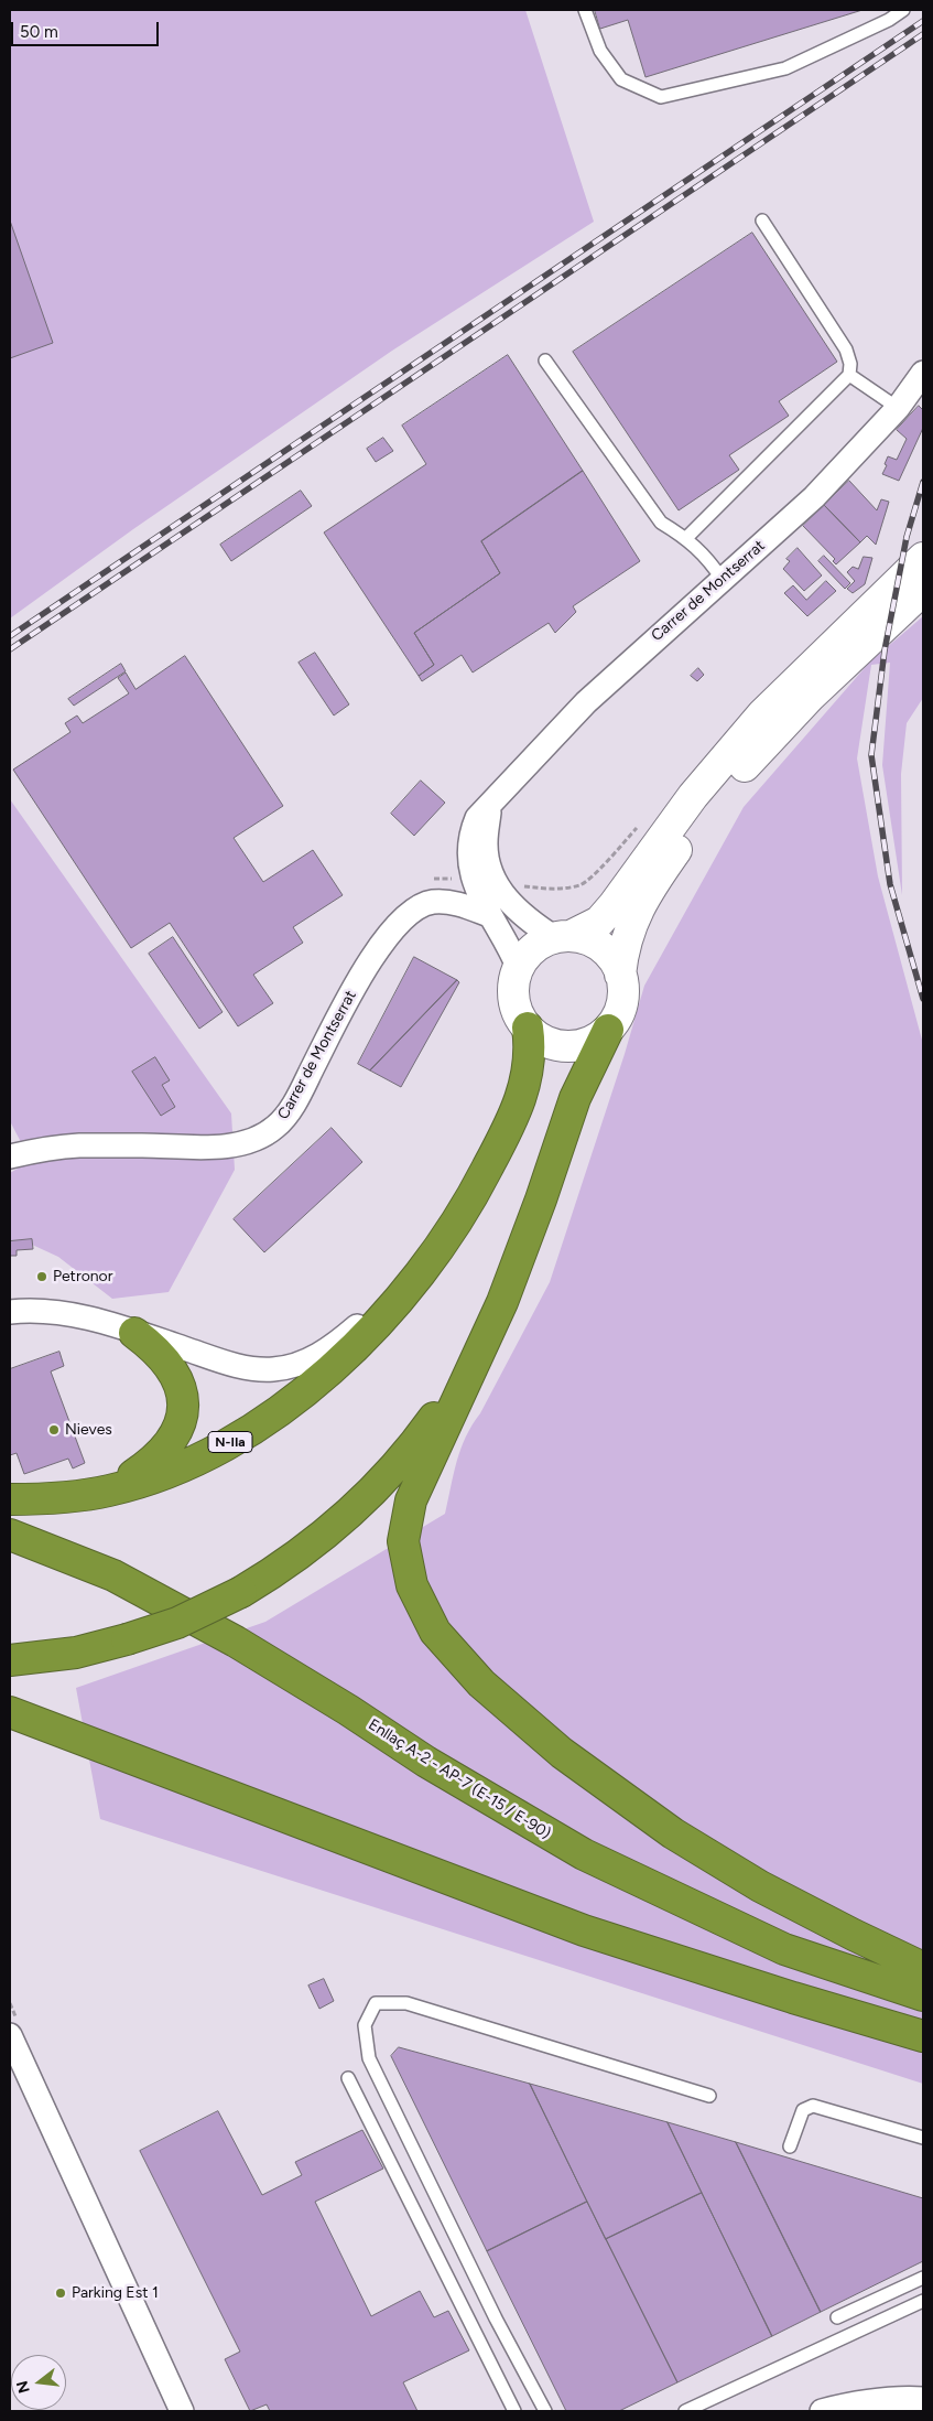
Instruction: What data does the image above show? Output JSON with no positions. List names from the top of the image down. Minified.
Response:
{"streets":{"highway":["N-IIa","Enllaç A-2 - AP-7 (E-15 / E-90)"],"street":["Carrer de Montserrat"]},"crossings":[["Carrer de Montserrat","N-IIa"]],"places":["Petronor","Nieves","Parking Est 1"],"scale_bar":"50 m","north":"left"}
